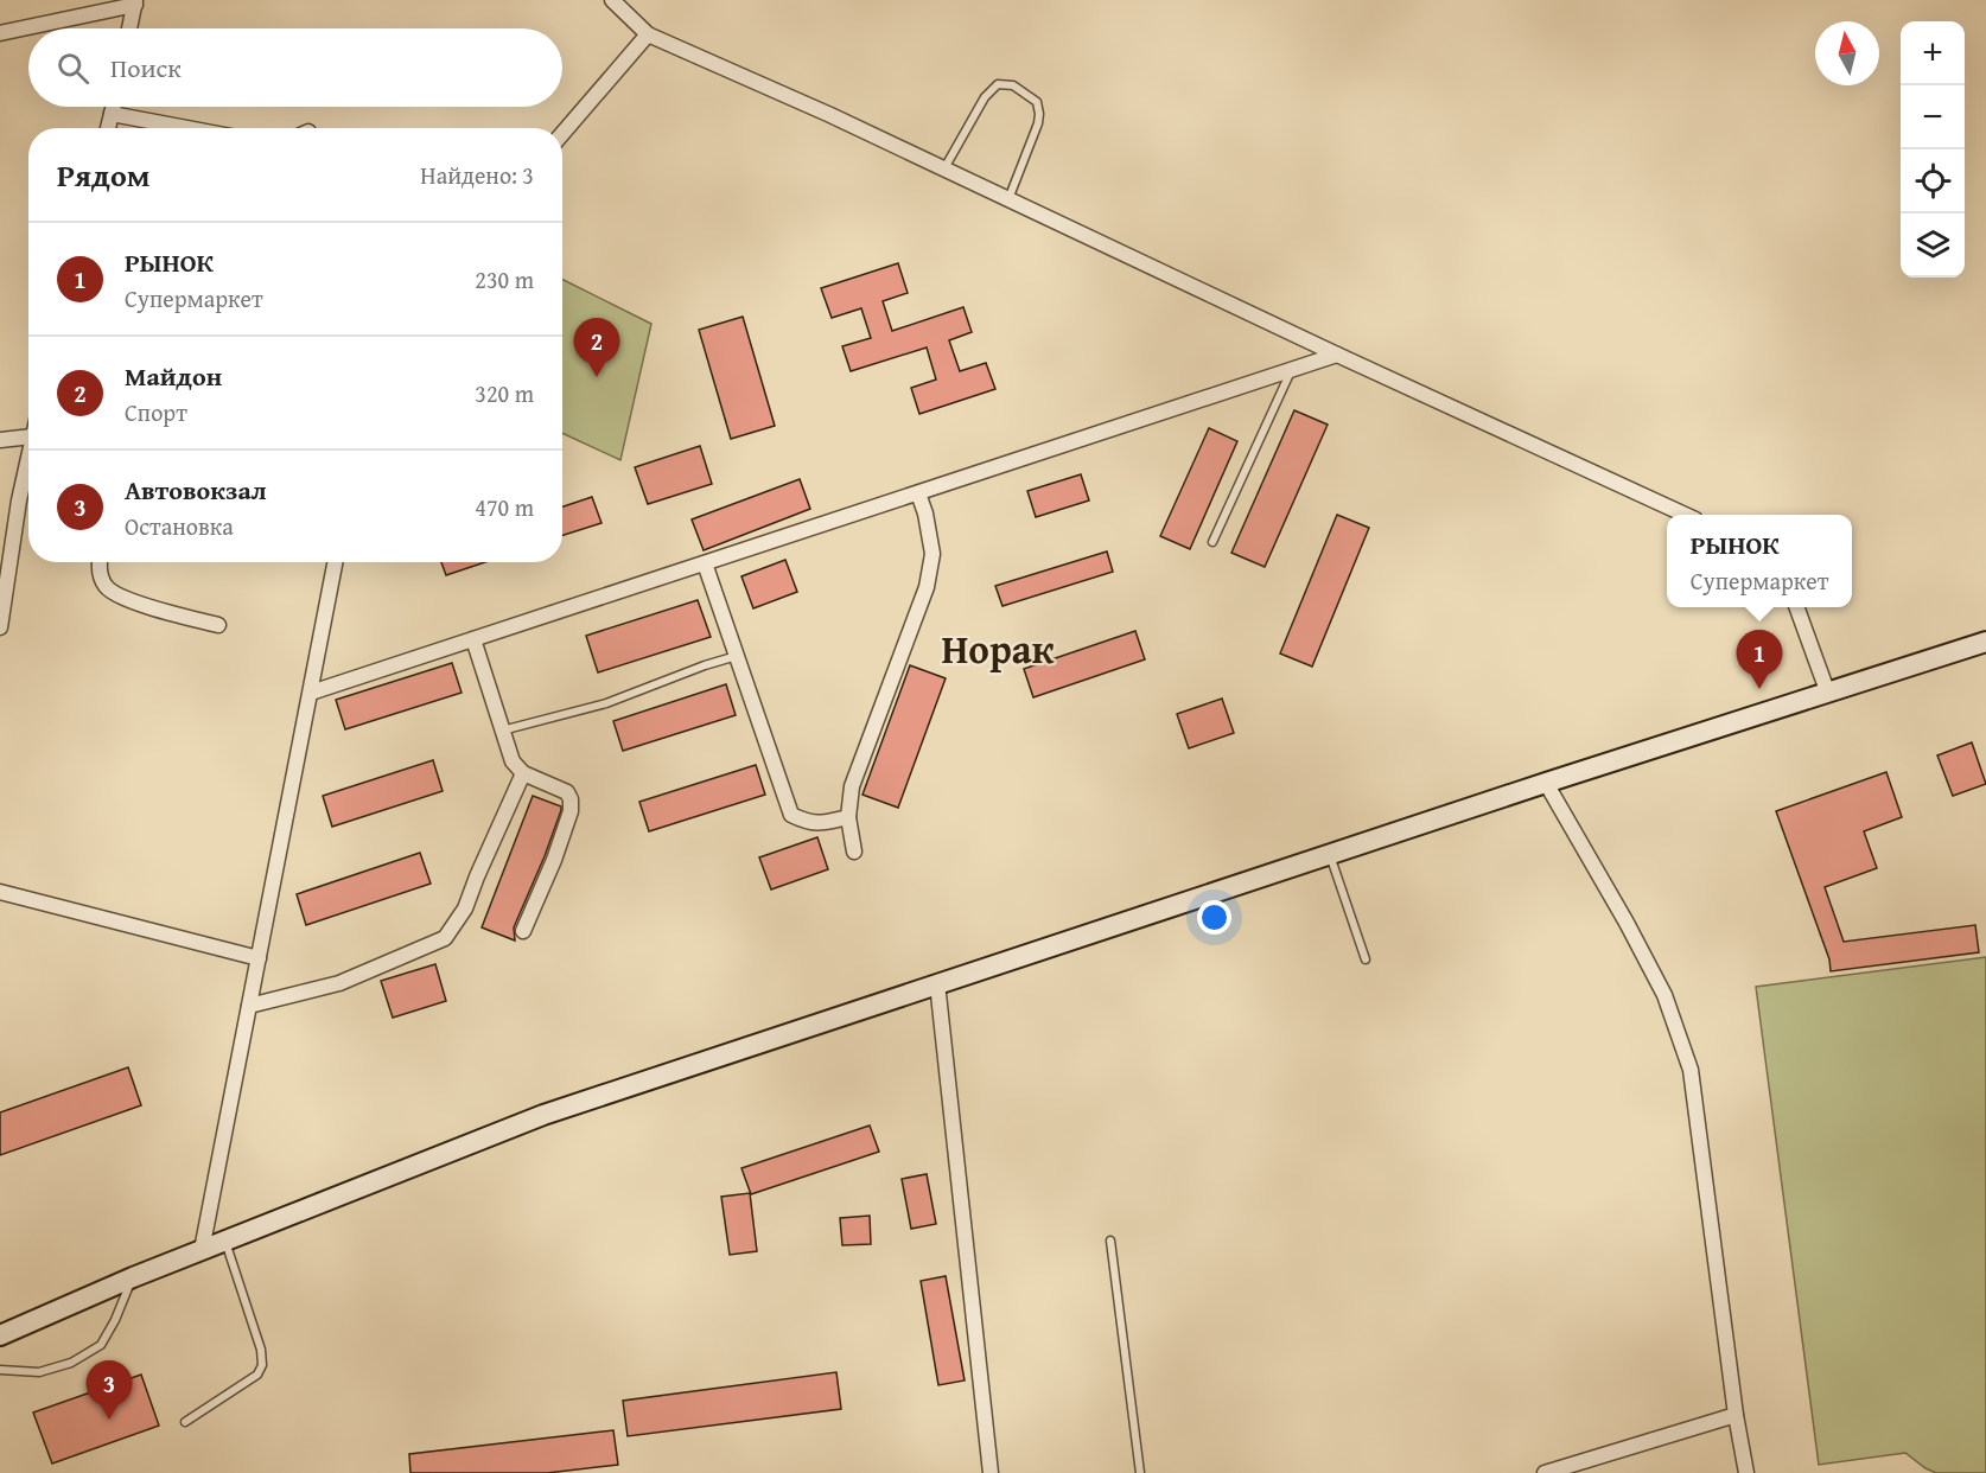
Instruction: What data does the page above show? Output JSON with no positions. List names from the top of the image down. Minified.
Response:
{"districts":["Норак"],"north":"top","page":{"map_buttons":["+","−"],"search":"Поиск","heading":["Рядом","Найдено: 3"],"list":[{"mark":"1","name":"РЫНОК","note":"Супермаркет","value":"230 m"},{"mark":"2","name":"Майдон","note":"Спорт","value":"320 m"},{"mark":"3","name":"Автовокзал","note":"Остановка","value":"470 m"}],"pins":["2","1","3"],"popup":["РЫНОК","Супермаркет"]}}
